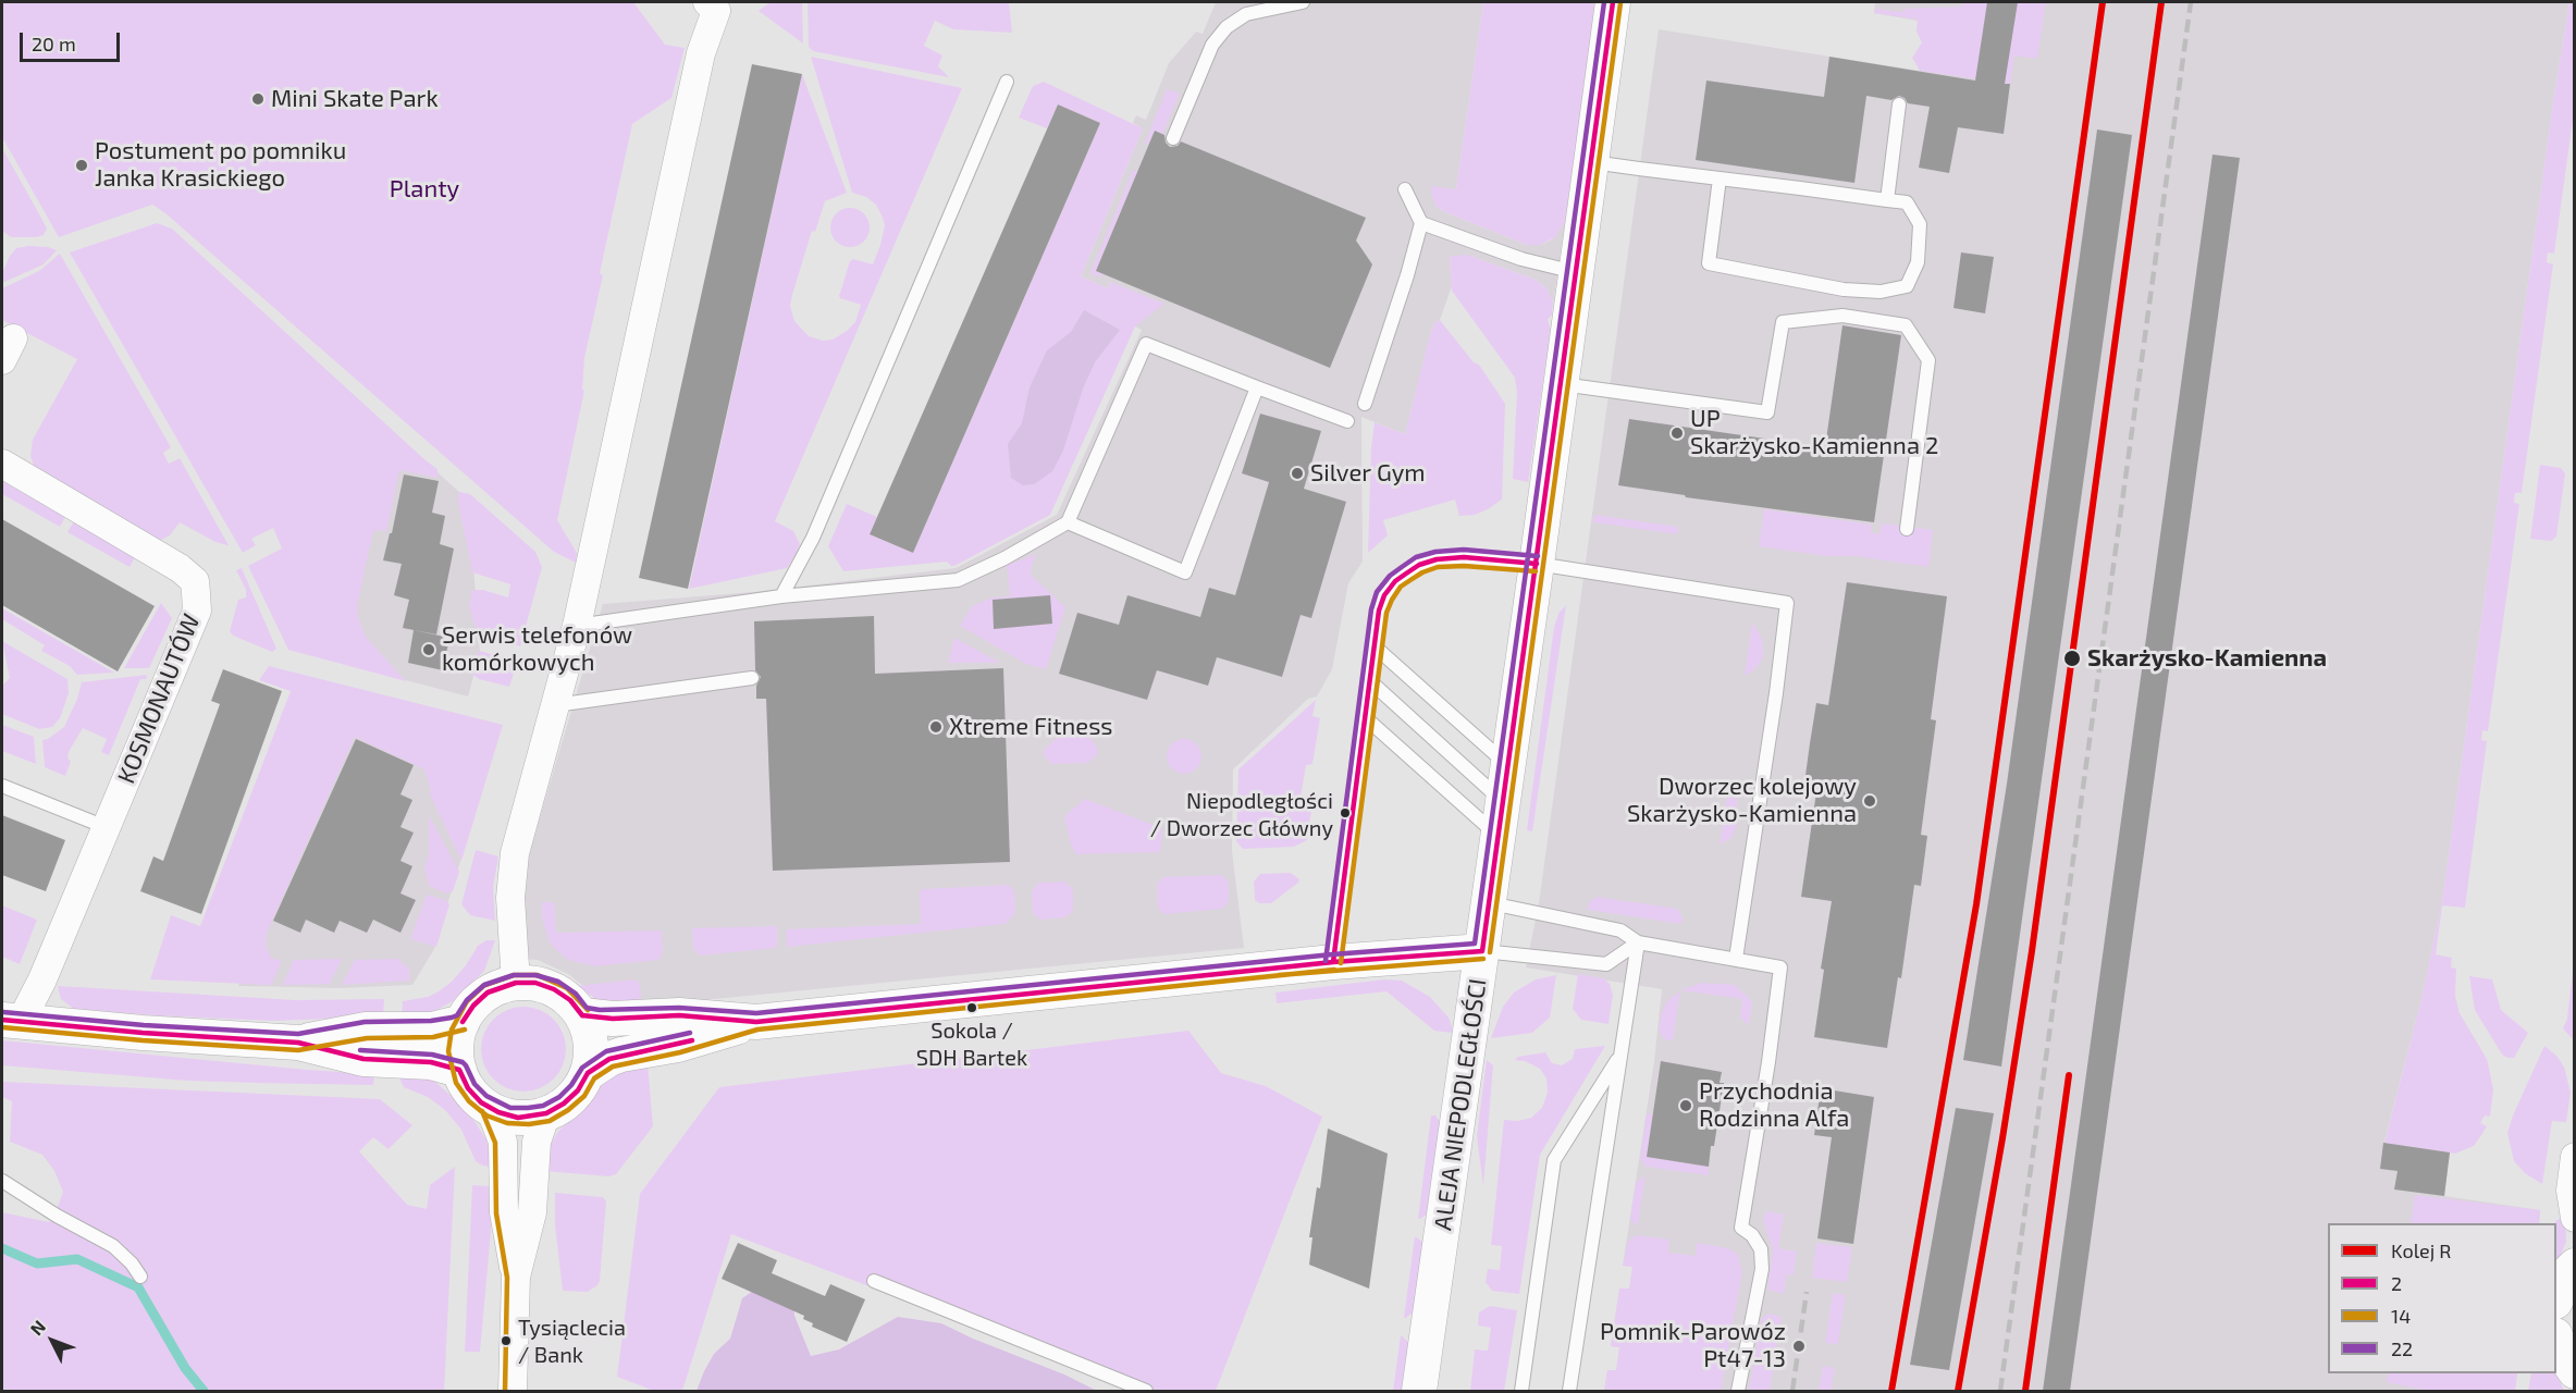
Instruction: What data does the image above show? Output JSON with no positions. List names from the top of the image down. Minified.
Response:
{"streets":{"street":["KOSMONAUTÓW","ALEJA NIEPODLEGŁOŚCI"]},"parks":["Planty"],"places":["Mini Skate Park","Postument po pomniku Janka Krasickiego","UP Skarżysko-Kamienna 2","Silver Gym","Serwis telefonów komórkowych","Skarżysko-Kamienna","Xtreme Fitness","Dworzec kolejowy Skarżysko-Kamienna","Niepodległości / Dworzec Główny","Sokola / SDH Bartek","Przychodnia Rodzinna Alfa","Tysiąclecia / Bank","Pomnik-Parowóz Pt47-13"],"lines":["rail line R","transit line 2","transit line 22","transit line 14"],"legend":["Kolej R","2","14","22"],"scale_bar":"20 m","north":"top left"}
